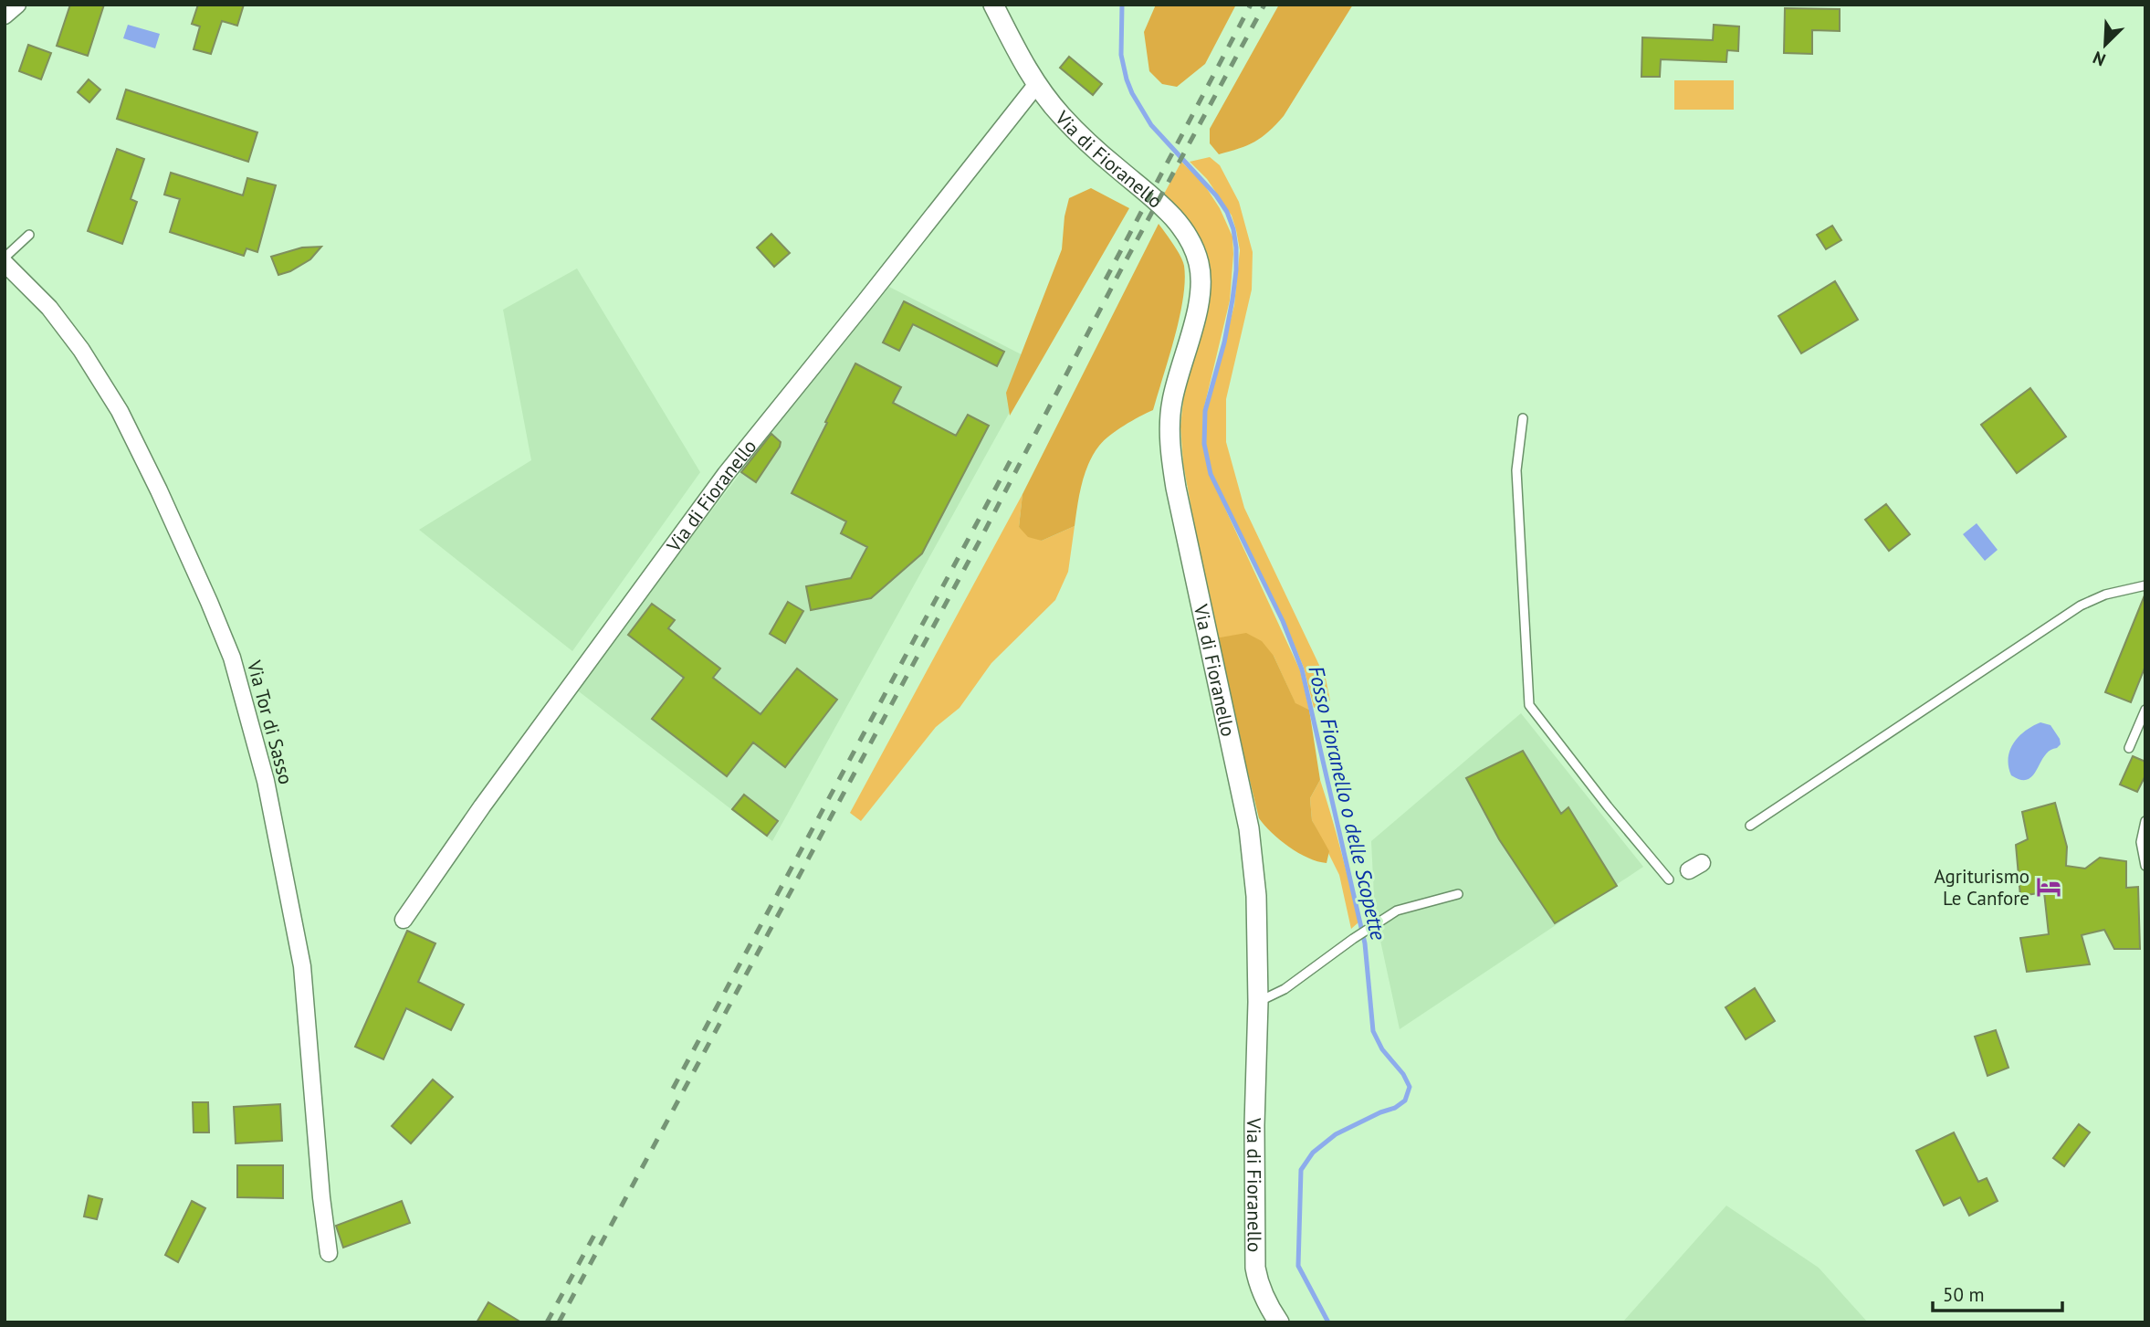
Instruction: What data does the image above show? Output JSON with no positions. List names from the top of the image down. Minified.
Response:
{"streets":{"street":["Via di Fioranello","Via Tor di Sasso"]},"water":["Fosso Fioranello o delle Scopette"],"places":{"hotel":["Agriturismo Le Canfore"]},"scale_bar":"50 m","north":"bottom left"}
